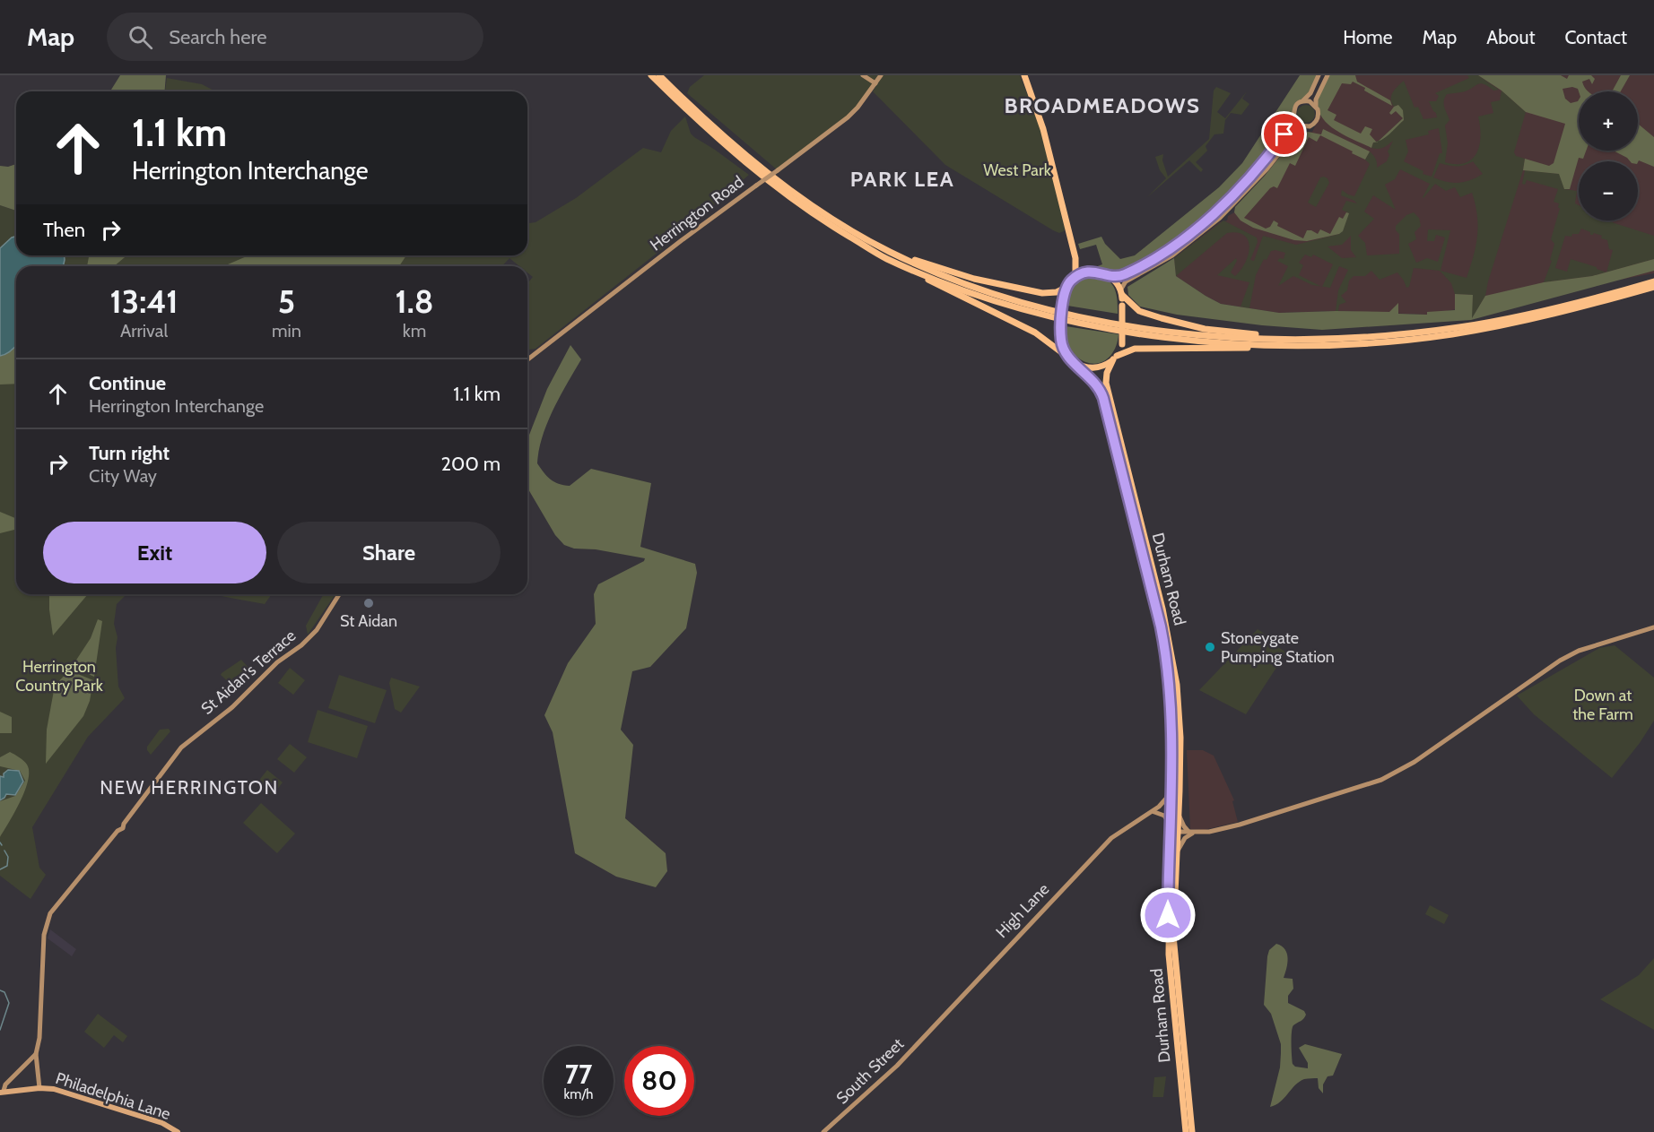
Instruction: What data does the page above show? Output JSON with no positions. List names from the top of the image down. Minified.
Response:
{"streets":{"highway":["Durham Road"],"main road":["Herrington Road","St Aidan's Terrace","High Lane","South Street","Philadelphia Lane"]},"crossings":[["Durham Road","High Lane"],["St Aidan's Terrace","Philadelphia Lane"],["High Lane","South Street"]],"districts":["BROADMEADOWS","PARK LEA","NEW HERRINGTON"],"parks":["West Park","Herrington Country Park","Down at the Farm"],"places":["St Aidan","Stoneygate Pumping Station"],"page":{"header":"Map","search":"Search here","nav":["Home","Map","About","Contact"],"map_buttons":["+","−"],"turn":["1.1 km","Herrington Interchange"],"then":"Then","eta":["13:41","Arrival","5","min","1.8","km"],"list":[{"name":"Continue","note":"Herrington Interchange","value":"1.1 km"},{"name":"Turn right","note":"City Way","value":"200 m"}],"buttons":["Exit","Share"],"speed":"77 km/h","limit":"80"}}
